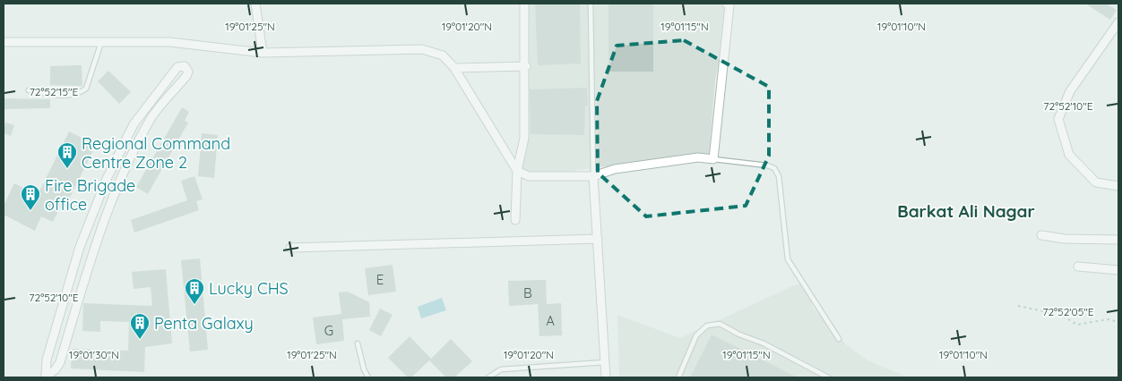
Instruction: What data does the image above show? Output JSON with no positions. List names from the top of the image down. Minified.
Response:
{"districts":["Barkat Ali Nagar"],"places":{"building":["Regional Command Centre Zone 2","Fire Brigade office","Lucky CHS","Penta Galaxy"]},"house_numbers":["E","B","A","G"],"coordinates":["19°01'25\"N","19°01'20\"N","19°01'15\"N","19°01'10\"N","72°52'15\"E","72°52'10\"E","72°52'05\"E","19°01'30\"N"]}
